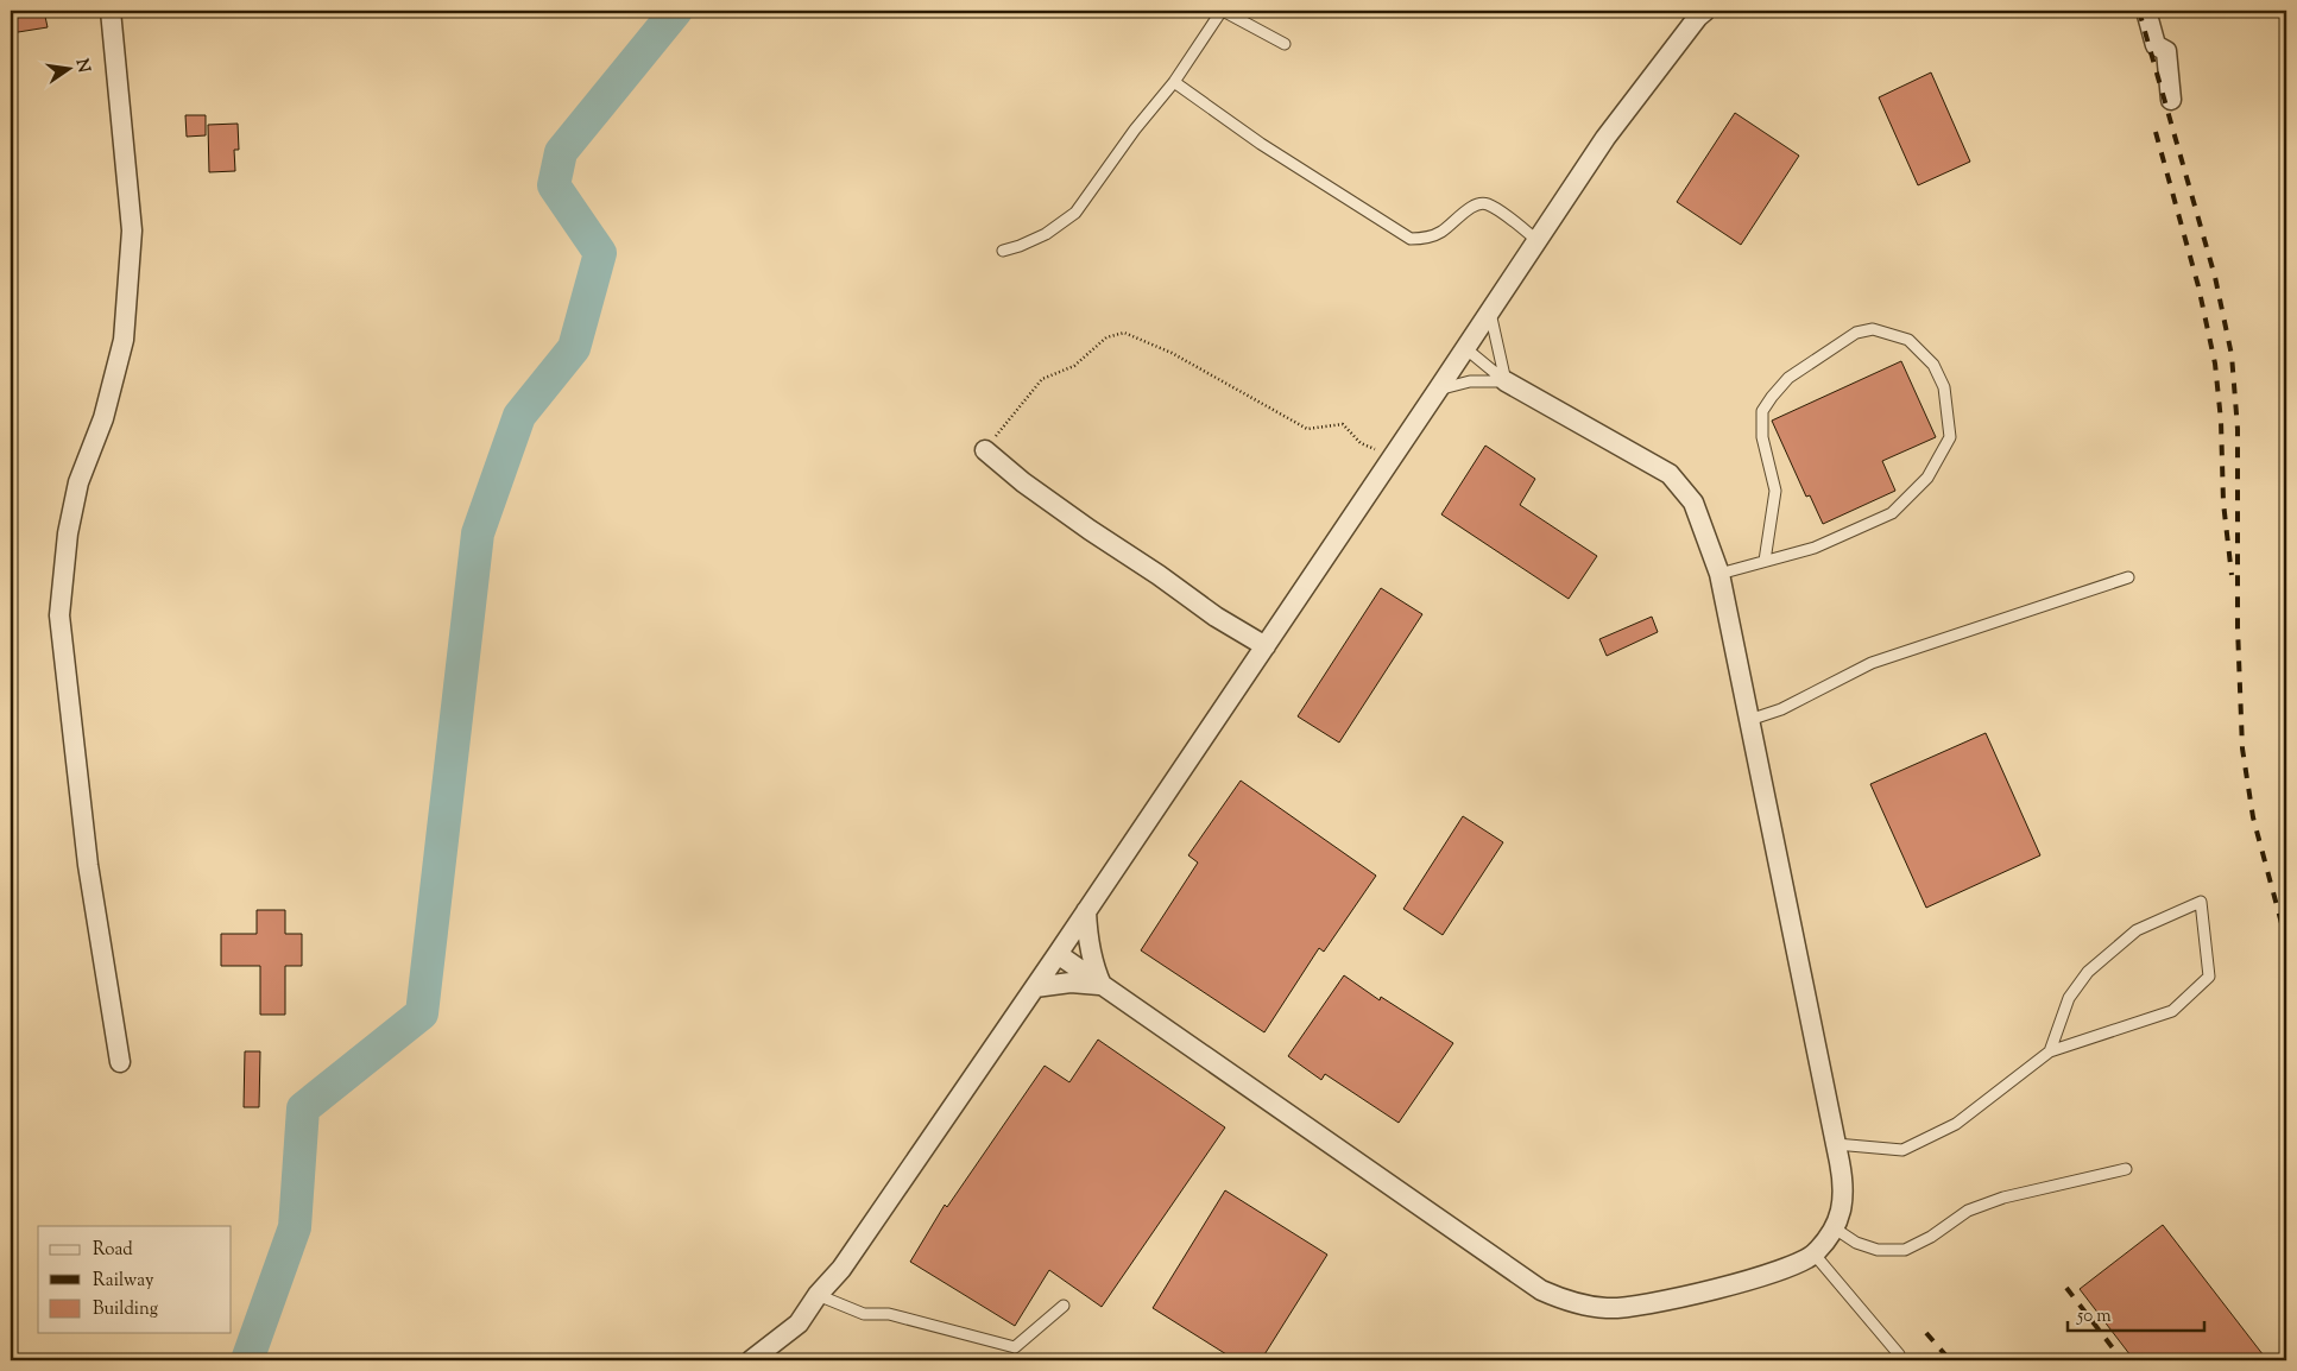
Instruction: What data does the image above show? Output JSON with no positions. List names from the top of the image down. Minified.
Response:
{"legend":["Road","Railway","Building"],"scale_bar":"50 m","north":"right"}
